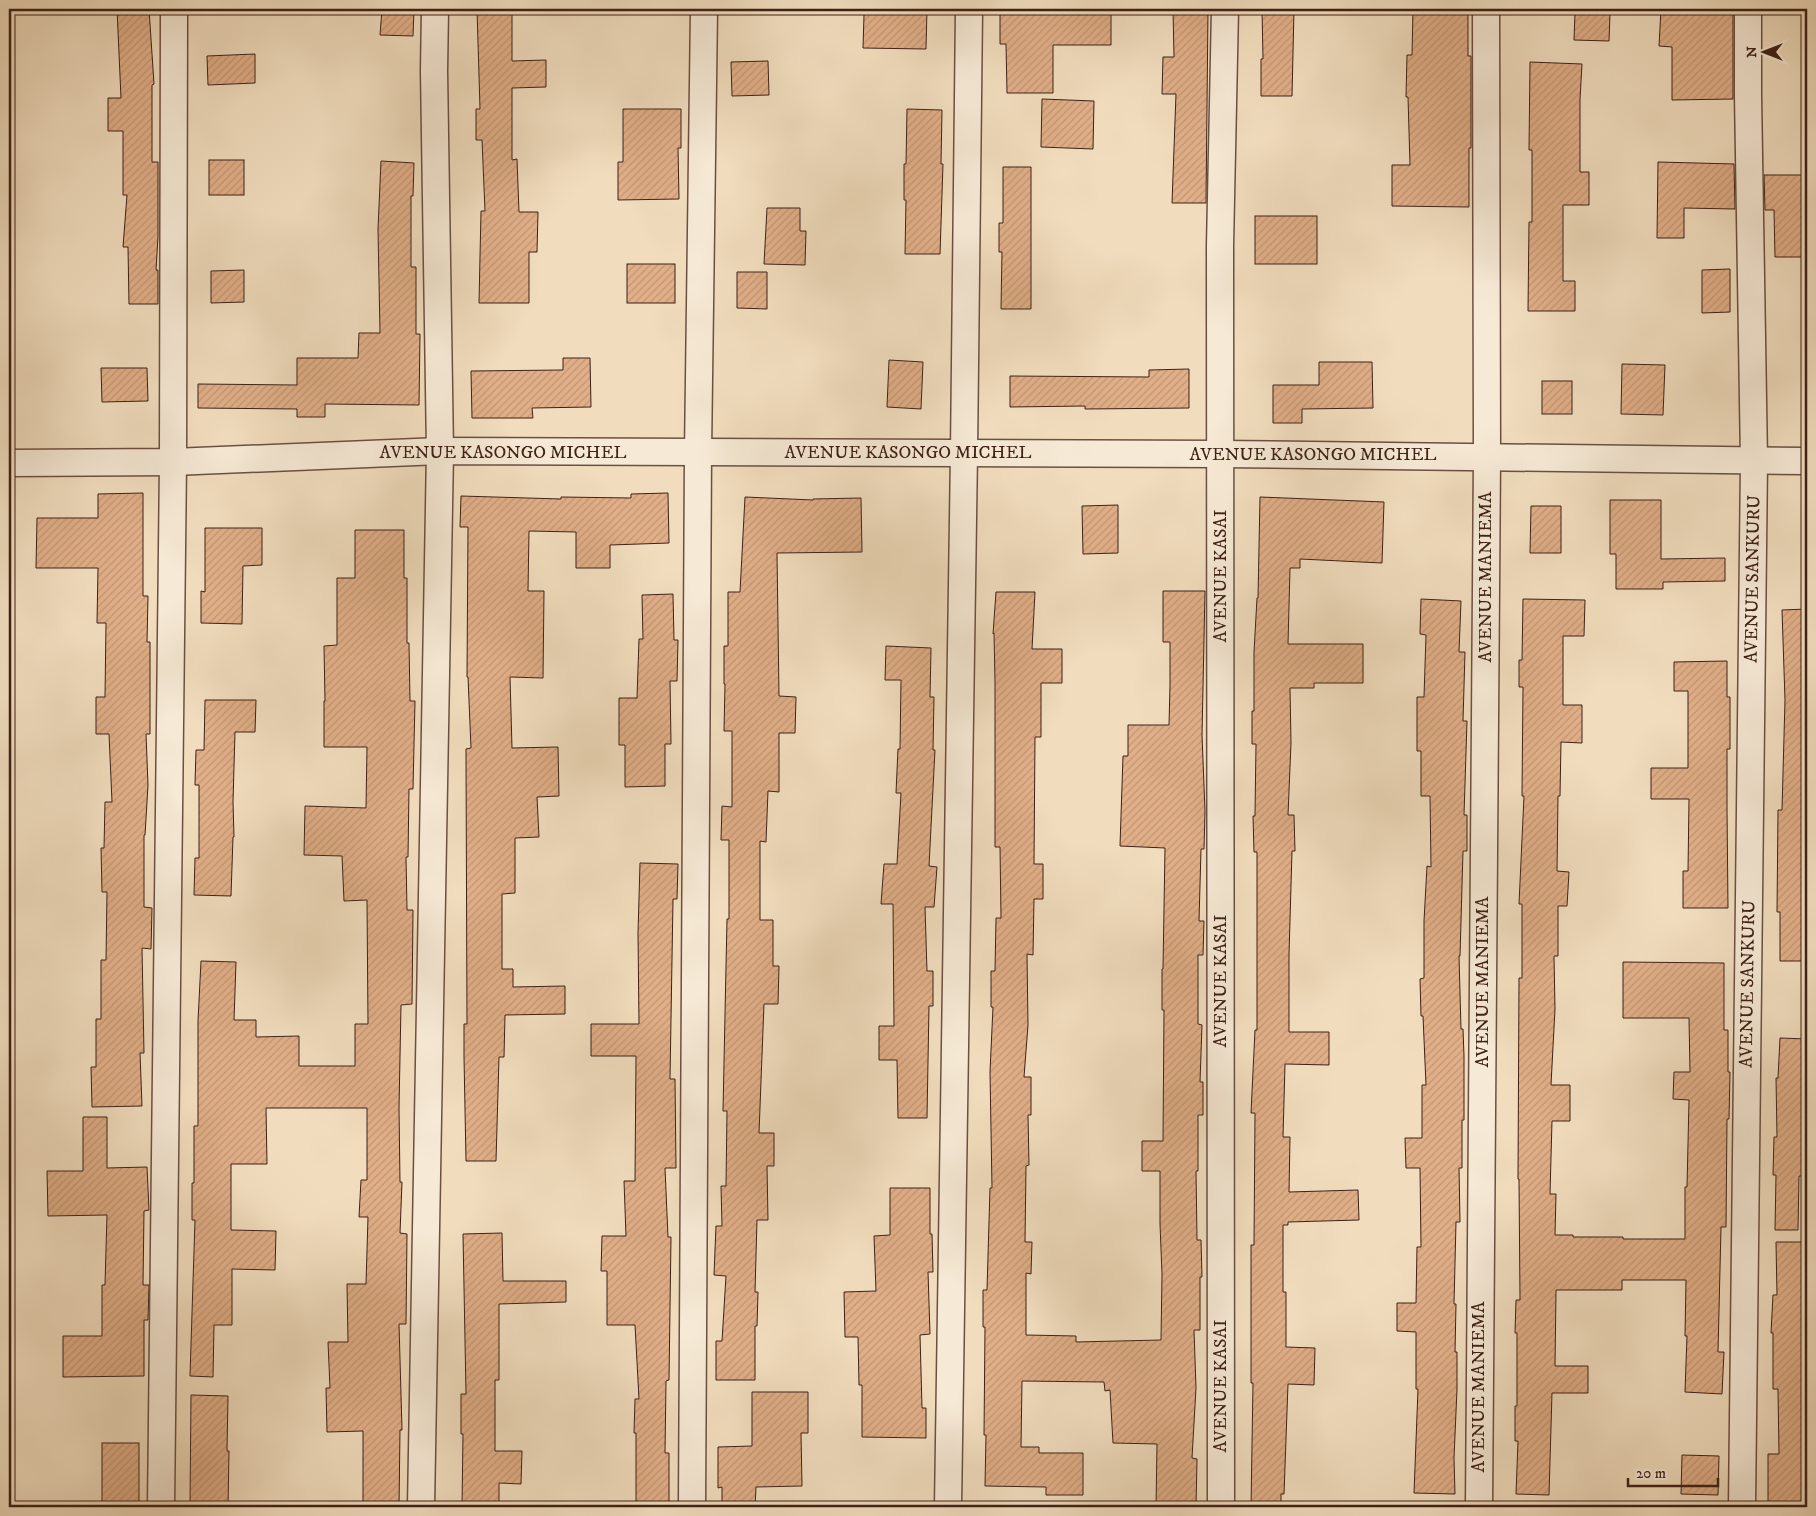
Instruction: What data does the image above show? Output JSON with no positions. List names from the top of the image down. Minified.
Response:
{"streets":{"street":["AVENUE KASONGO MICHEL","AVENUE KASAI","AVENUE MANIEMA","AVENUE SANKURU"]},"crossings":[["AVENUE KASONGO MICHEL","AVENUE KASAI"],["AVENUE KASONGO MICHEL","AVENUE MANIEMA"],["AVENUE KASONGO MICHEL","AVENUE SANKURU"]],"scale_bar":"20 m","north":"left"}
